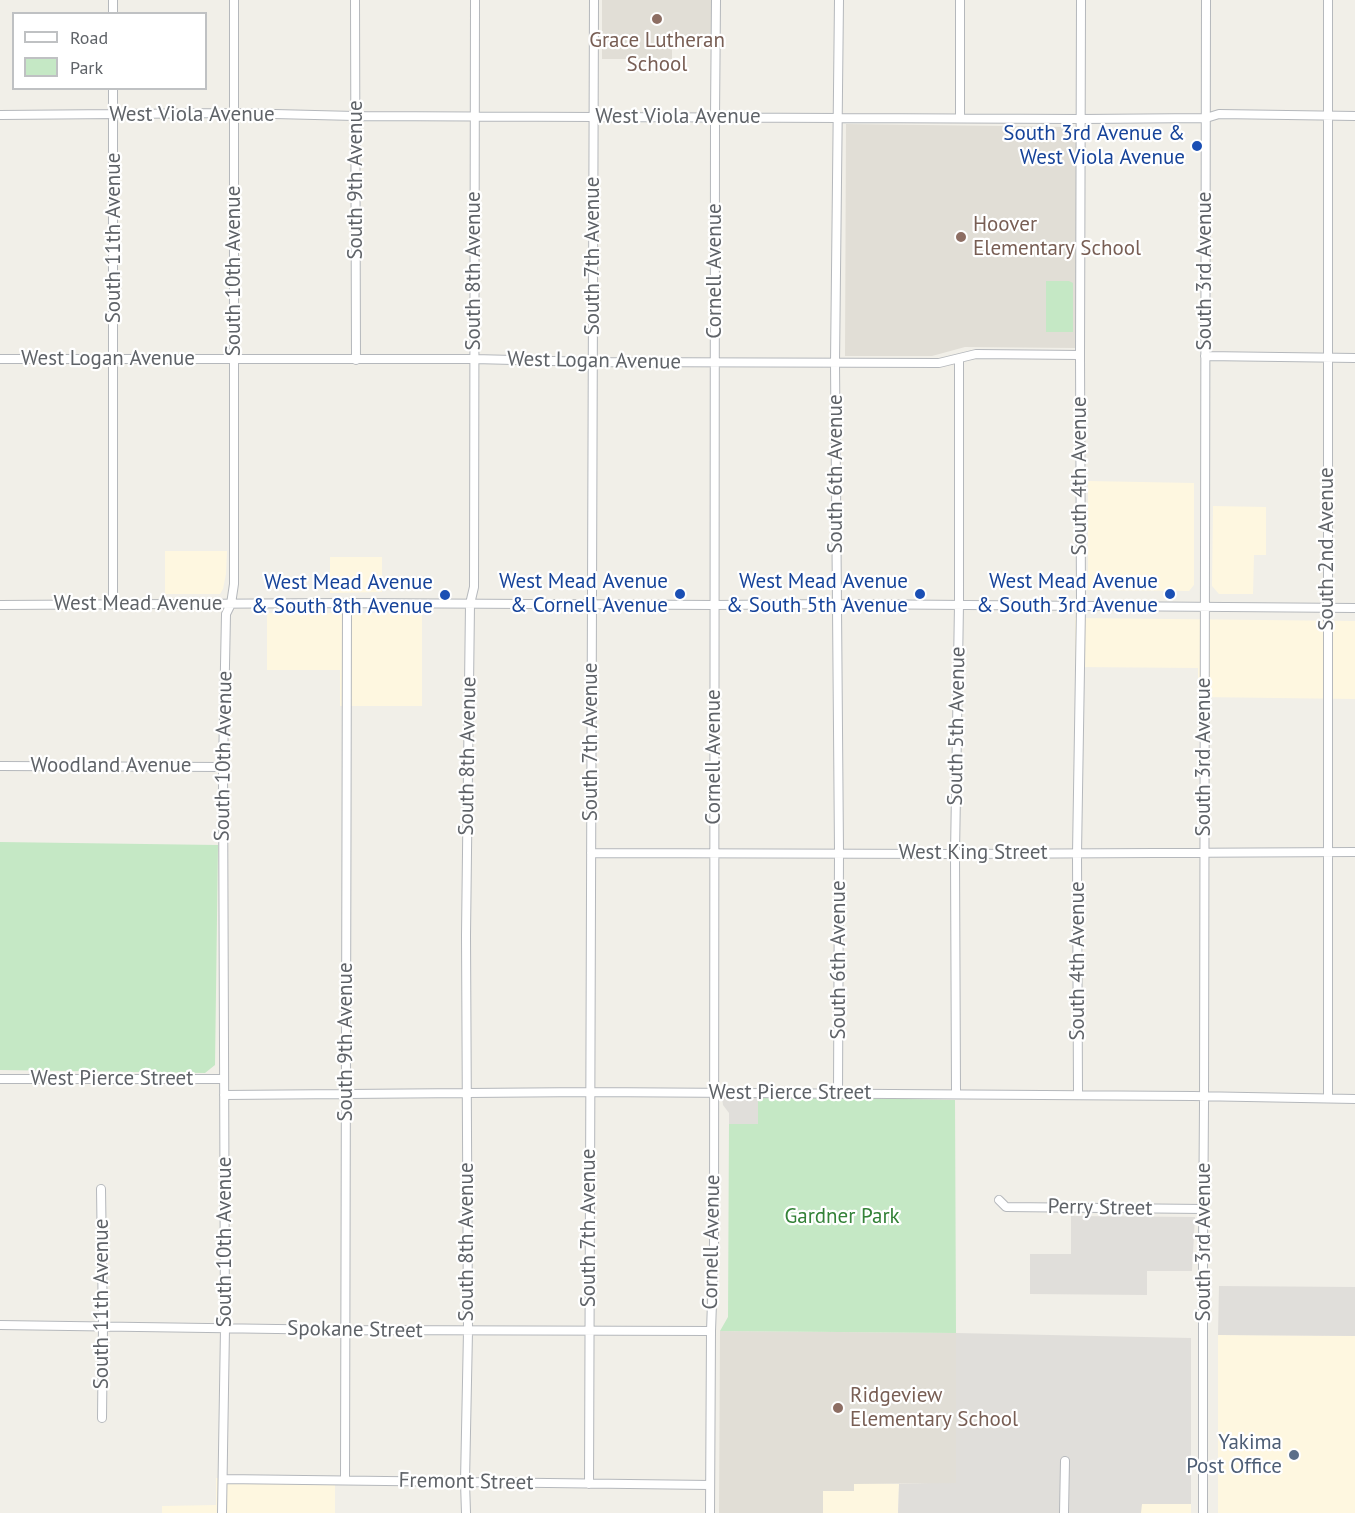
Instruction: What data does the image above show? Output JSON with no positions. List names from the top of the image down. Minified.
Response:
{"streets":{"street":["West Viola Avenue","South 9th Avenue","South 11th Avenue","South 7th Avenue","South 10th Avenue","South 8th Avenue","Cornell Avenue","South 3rd Avenue","West Logan Avenue","South 6th Avenue","South 4th Avenue","South 2nd Avenue","West Mead Avenue","South 5th Avenue","Woodland Avenue","West King Street","West Pierce Street","Perry Street","Spokane Street","Fremont Street"]},"crossings":[["West Viola Avenue","South 9th Avenue"],["West Viola Avenue","South 11th Avenue"],["West Viola Avenue","South 7th Avenue"],["West Viola Avenue","South 10th Avenue"],["West Viola Avenue","South 8th Avenue"],["West Viola Avenue","Cornell Avenue"],["West Viola Avenue","South 3rd Avenue"],["West Viola Avenue","South 6th Avenue"],["West Viola Avenue","South 4th Avenue"],["West Viola Avenue","South 2nd Avenue"],["South 9th Avenue","West Logan Avenue"],["South 9th Avenue","West Mead Avenue"],["South 9th Avenue","West Pierce Street"],["South 9th Avenue","Spokane Street"],["South 9th Avenue","Fremont Street"],["South 11th Avenue","West Logan Avenue"],["South 11th Avenue","West Mead Avenue"],["South 11th Avenue","Spokane Street"],["South 7th Avenue","West Logan Avenue"],["South 7th Avenue","West Mead Avenue"],["South 7th Avenue","West King Street"],["South 7th Avenue","West Pierce Street"],["South 7th Avenue","Spokane Street"],["South 7th Avenue","Fremont Street"],["South 10th Avenue","West Logan Avenue"],["South 10th Avenue","West Mead Avenue"],["South 10th Avenue","Woodland Avenue"],["South 10th Avenue","West Pierce Street"],["South 10th Avenue","Spokane Street"],["South 10th Avenue","Fremont Street"],["South 8th Avenue","West Logan Avenue"],["South 8th Avenue","West Mead Avenue"],["South 8th Avenue","West Pierce Street"],["South 8th Avenue","Spokane Street"],["South 8th Avenue","Fremont Street"],["Cornell Avenue","West Logan Avenue"],["Cornell Avenue","West Mead Avenue"],["Cornell Avenue","West King Street"],["Cornell Avenue","West Pierce Street"],["Cornell Avenue","Spokane Street"],["Cornell Avenue","Fremont Street"],["South 3rd Avenue","West Mead Avenue"],["South 3rd Avenue","West King Street"],["South 3rd Avenue","West Pierce Street"],["South 3rd Avenue","Perry Street"],["West Logan Avenue","South 6th Avenue"],["West Logan Avenue","South 4th Avenue"],["West Logan Avenue","South 5th Avenue"],["South 6th Avenue","West Mead Avenue"],["South 6th Avenue","West King Street"],["South 6th Avenue","West Pierce Street"],["South 4th Avenue","West Mead Avenue"],["South 4th Avenue","West King Street"],["South 4th Avenue","West Pierce Street"],["South 2nd Avenue","West Mead Avenue"],["South 2nd Avenue","West King Street"],["South 2nd Avenue","West Pierce Street"],["West Mead Avenue","South 5th Avenue"],["South 5th Avenue","West King Street"],["South 5th Avenue","West Pierce Street"]],"parks":["Gardner Park"],"places":["Grace Lutheran School","South 3rd Avenue & West Viola Avenue","Hoover Elementary School","West Mead Avenue & Cornell Avenue","West Mead Avenue & South 5th Avenue","West Mead Avenue & South 3rd Avenue","West Mead Avenue & South 8th Avenue","Ridgeview Elementary School","Yakima Post Office"],"legend":["Road","Park"]}
